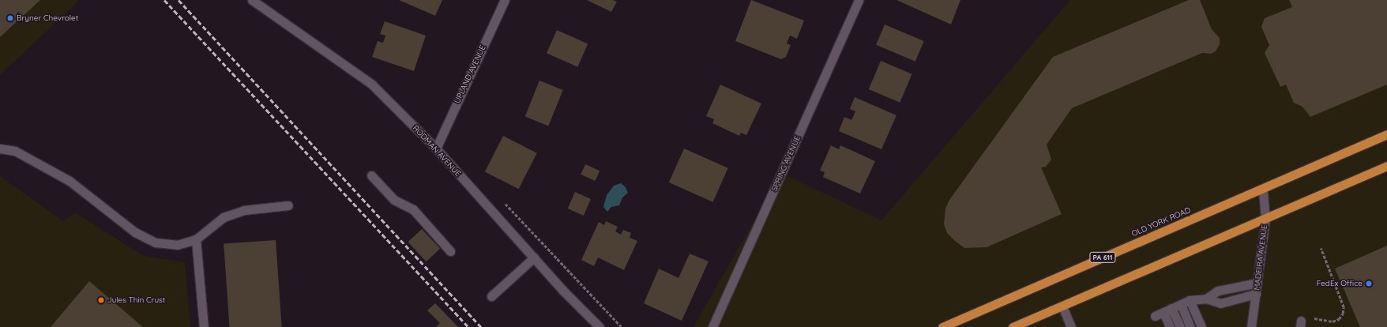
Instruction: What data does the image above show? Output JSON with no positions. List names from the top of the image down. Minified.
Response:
{"streets":{"highway":["OLD YORK ROAD","PA 611"],"street":["UPLAND AVENUE","RODMAN AVENUE","SPRING AVENUE","MADEIRA AVENUE"]},"crossings":[["UPLAND AVENUE","RODMAN AVENUE"],["OLD YORK ROAD","MADEIRA AVENUE"]],"places":["Bryner Chevrolet","FedEx Office","Jules Thin Crust"]}
